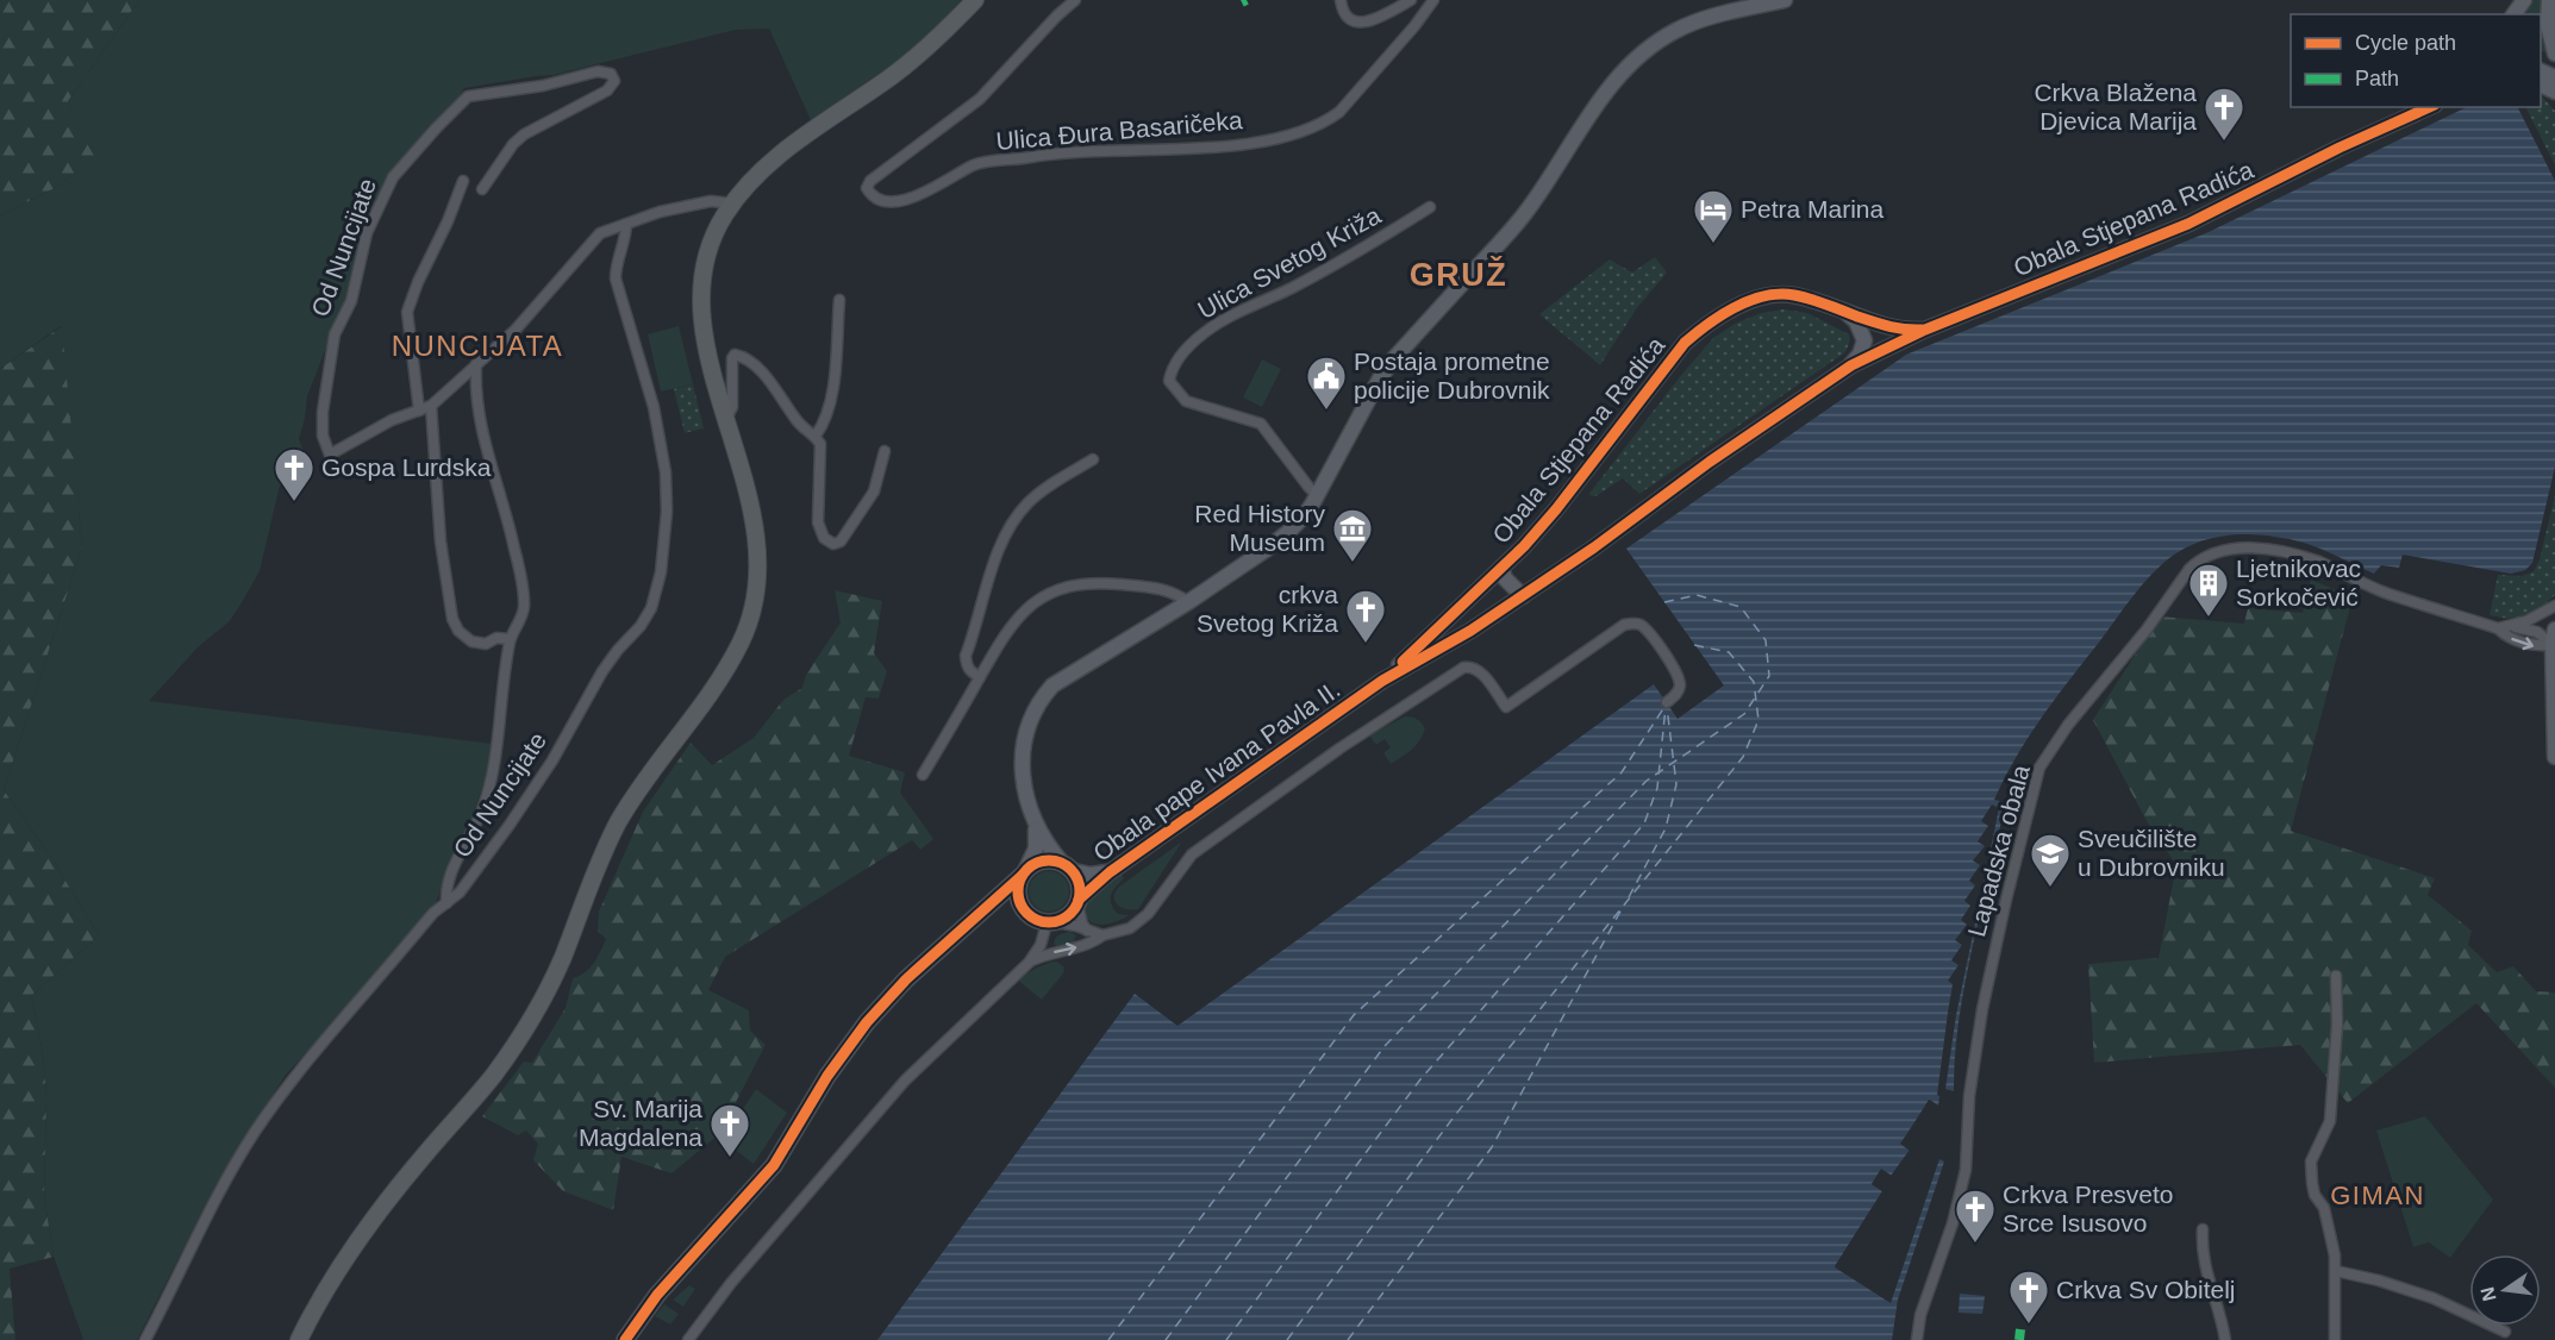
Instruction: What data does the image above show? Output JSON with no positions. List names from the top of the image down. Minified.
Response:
{"streets":{"main road":["Obala Stjepana Radića","Obala pape Ivana Pavla II."],"street":["Ulica Đura Basaričeka","Od Nuncijate","Ulica Svetog Križa","Lapadska obala"]},"crossings":[["Obala Stjepana Radića","Obala pape Ivana Pavla II."]],"districts":["GRUŽ","NUNCIJATA","GIMAN"],"places":{"church":["Crkva Blažena Djevica Marija","Gospa Lurdska","crkva Svetog Križa","Sv. Marija Magdalena","Crkva Presveto Srce Isusovo","Crkva Sv Obitelj"],"hotel":["Petra Marina"],"public building":["Postaja prometne policije Dubrovnik"],"museum":["Red History Museum"],"building":["Ljetnikovac Sorkočević"],"school or university":["Sveučilište u Dubrovniku"]},"legend":["Cycle path","Path"],"north":"left"}
